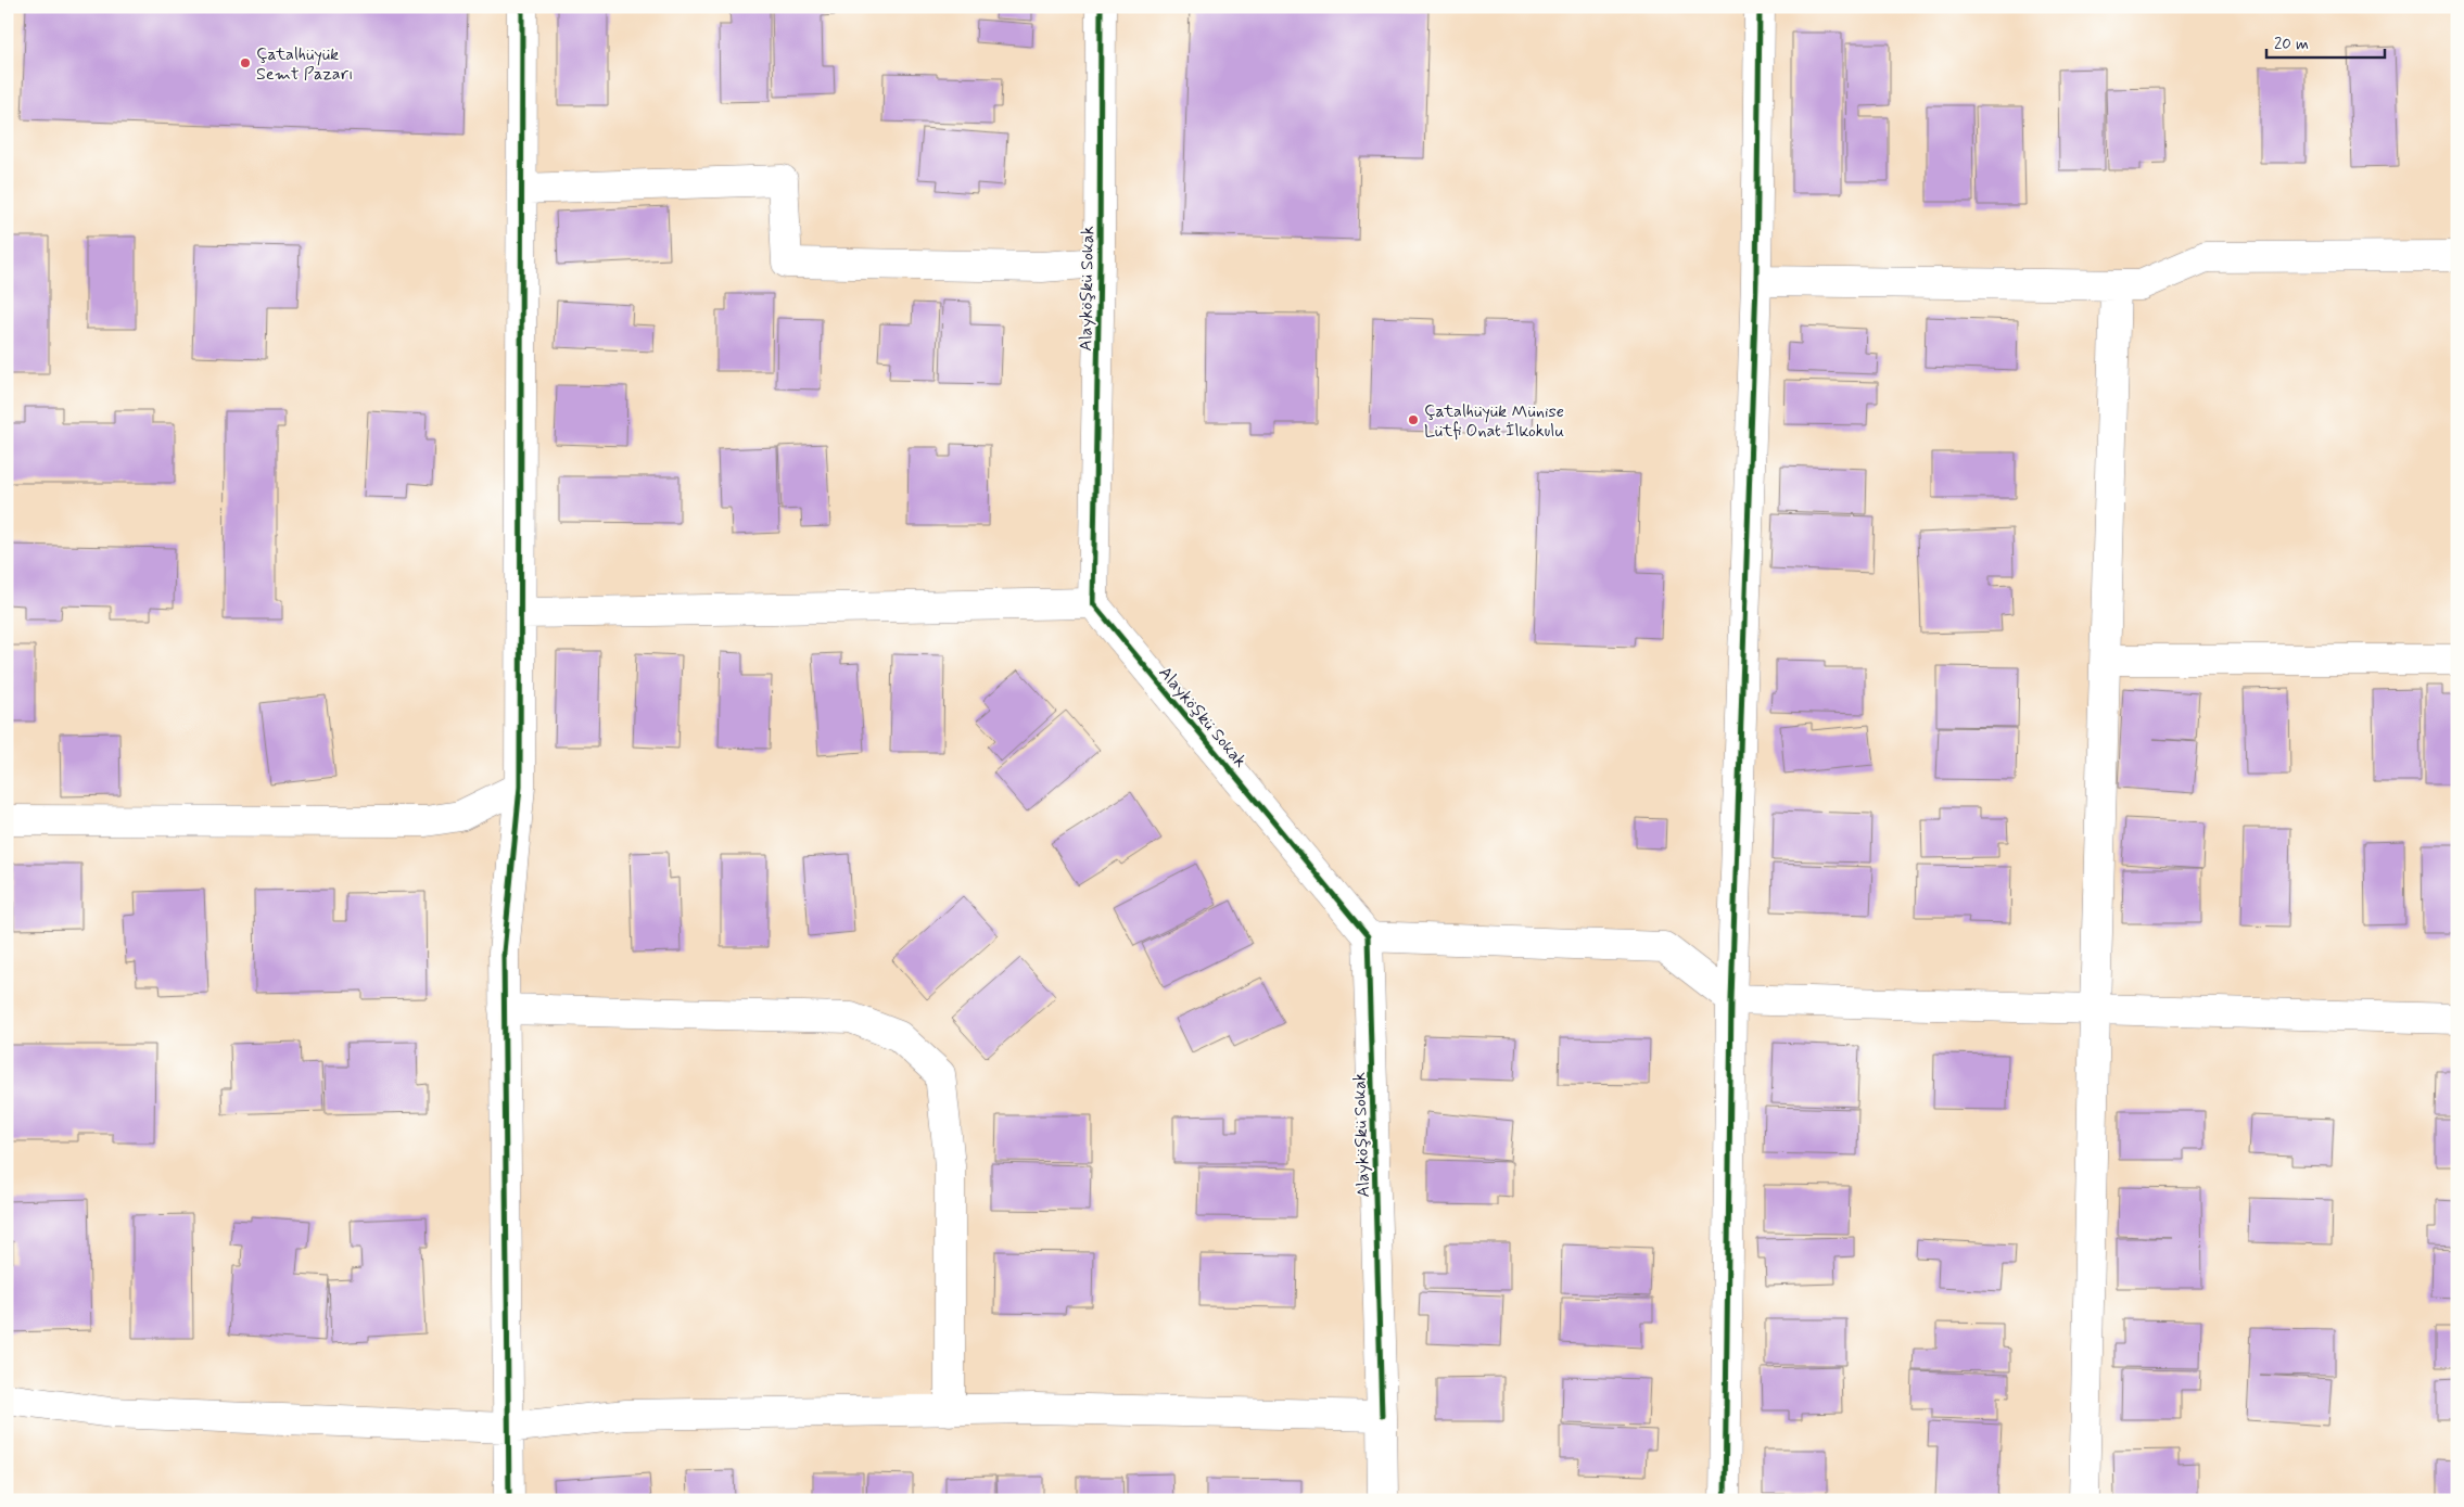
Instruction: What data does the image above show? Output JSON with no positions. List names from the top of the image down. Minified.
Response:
{"streets":{"street":["Alayköşkü Sokak"]},"places":["Çatalhüyük Semt Pazarı","Çatalhüyük Münise Lütfi Onat İlkokulu"],"scale_bar":"20 m"}
